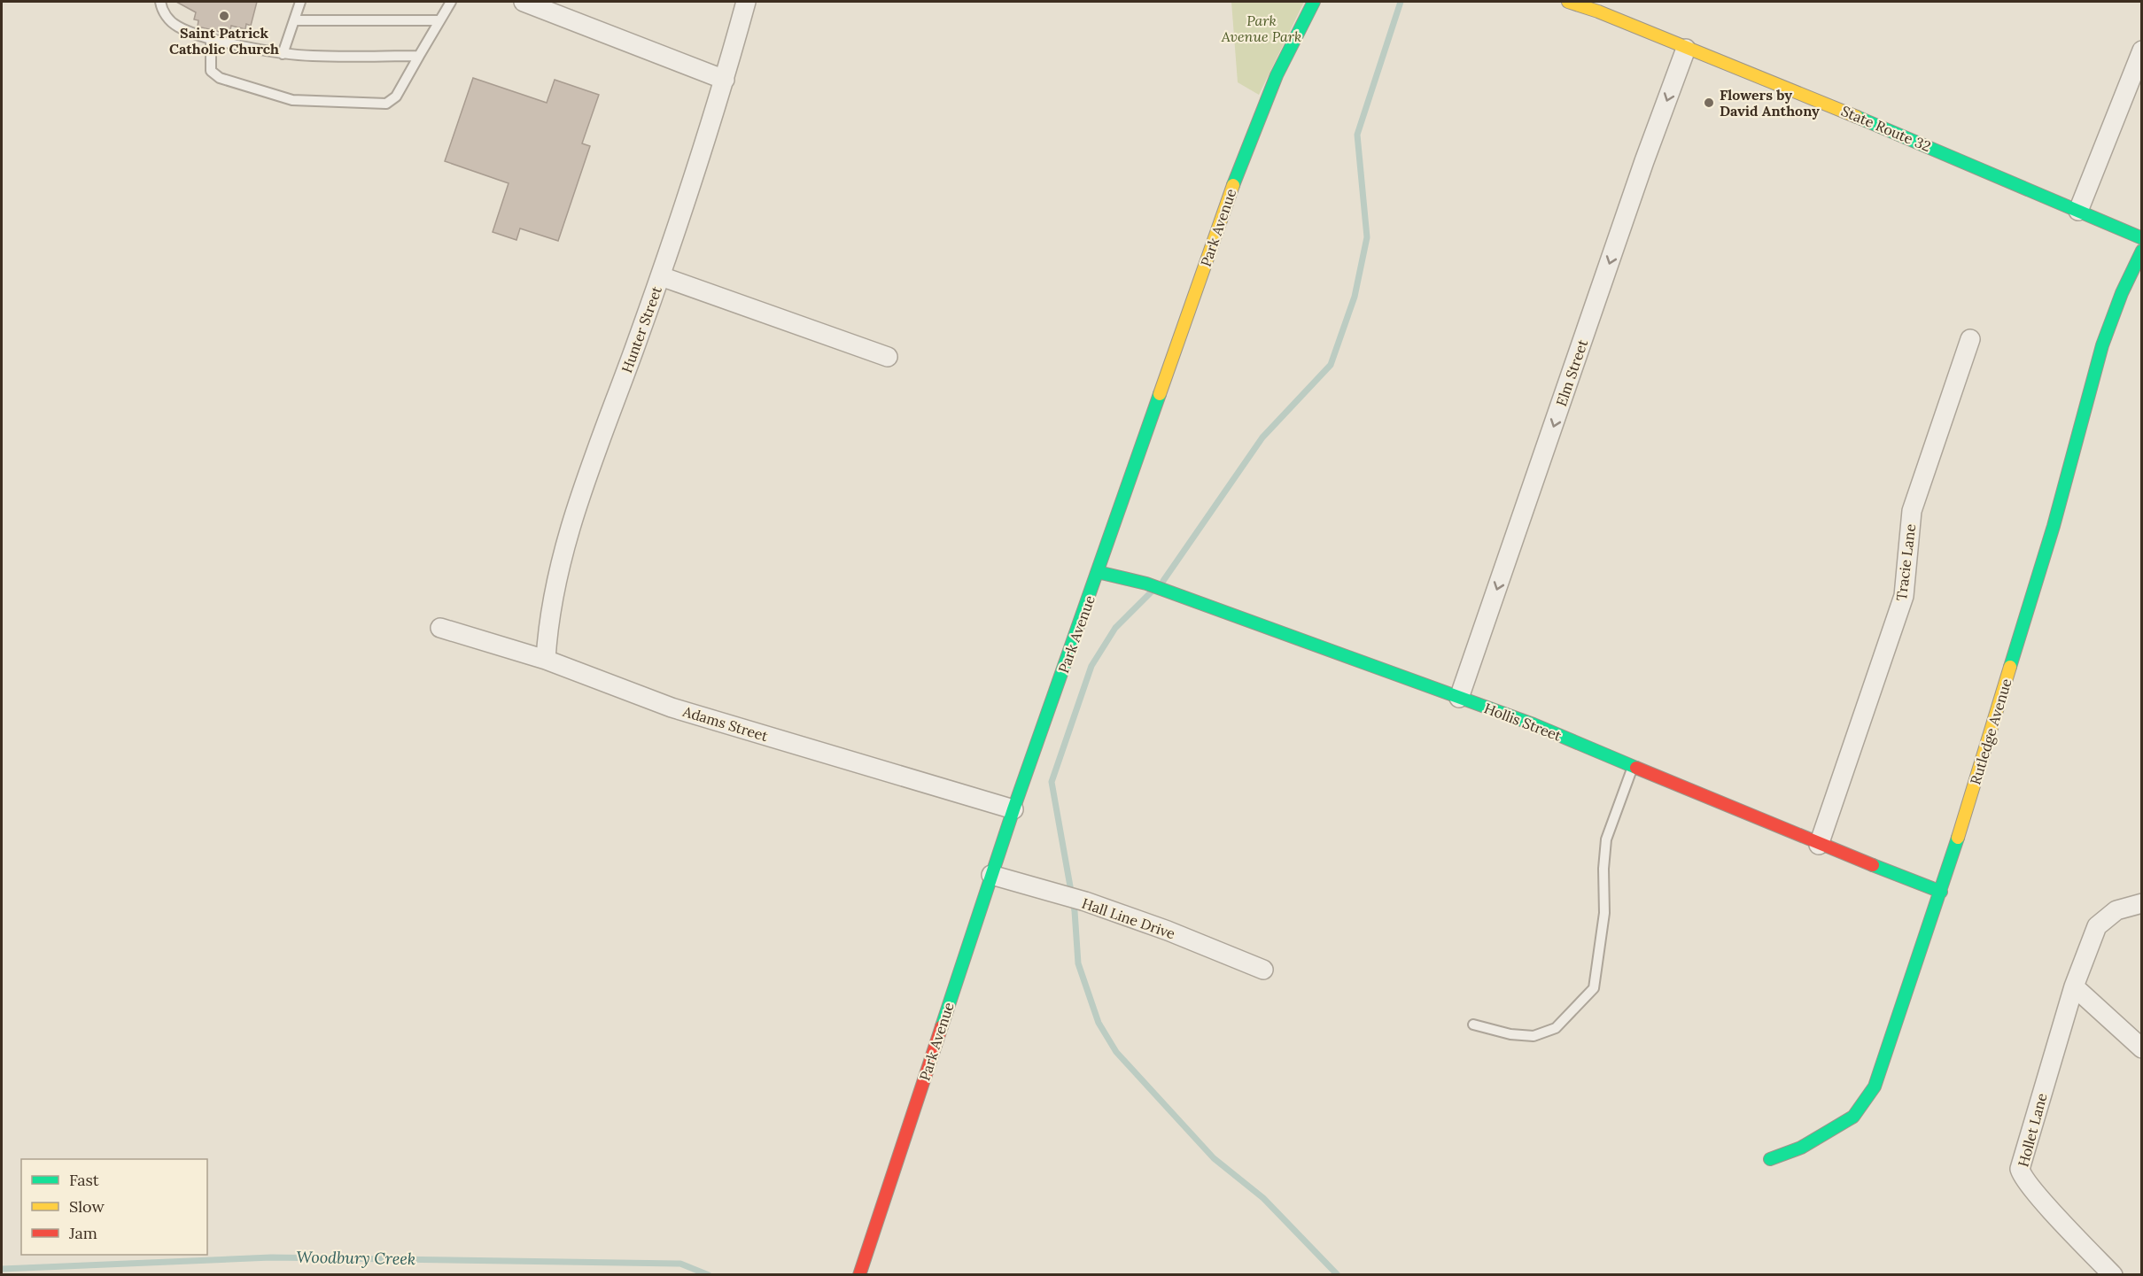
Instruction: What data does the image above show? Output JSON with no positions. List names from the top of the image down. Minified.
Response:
{"streets":{"street":["State Route 32","Park Avenue","Hunter Street","Elm Street","Tracie Lane","Hollis Street","Adams Street","Rutledge Avenue","Hall Line Drive","Hollet Lane"]},"crossings":[["State Route 32","Elm Street"],["Park Avenue","Hollis Street"],["Park Avenue","Adams Street"],["Park Avenue","Hall Line Drive"],["Hunter Street","Adams Street"],["Elm Street","Hollis Street"],["Tracie Lane","Hollis Street"],["Hollis Street","Rutledge Avenue"]],"one_way":["Elm Street"],"water":["Woodbury Creek"],"parks":["Park Avenue Park"],"places":["Saint Patrick Catholic Church","Flowers by David Anthony"],"legend":["Fast","Slow","Jam"]}
